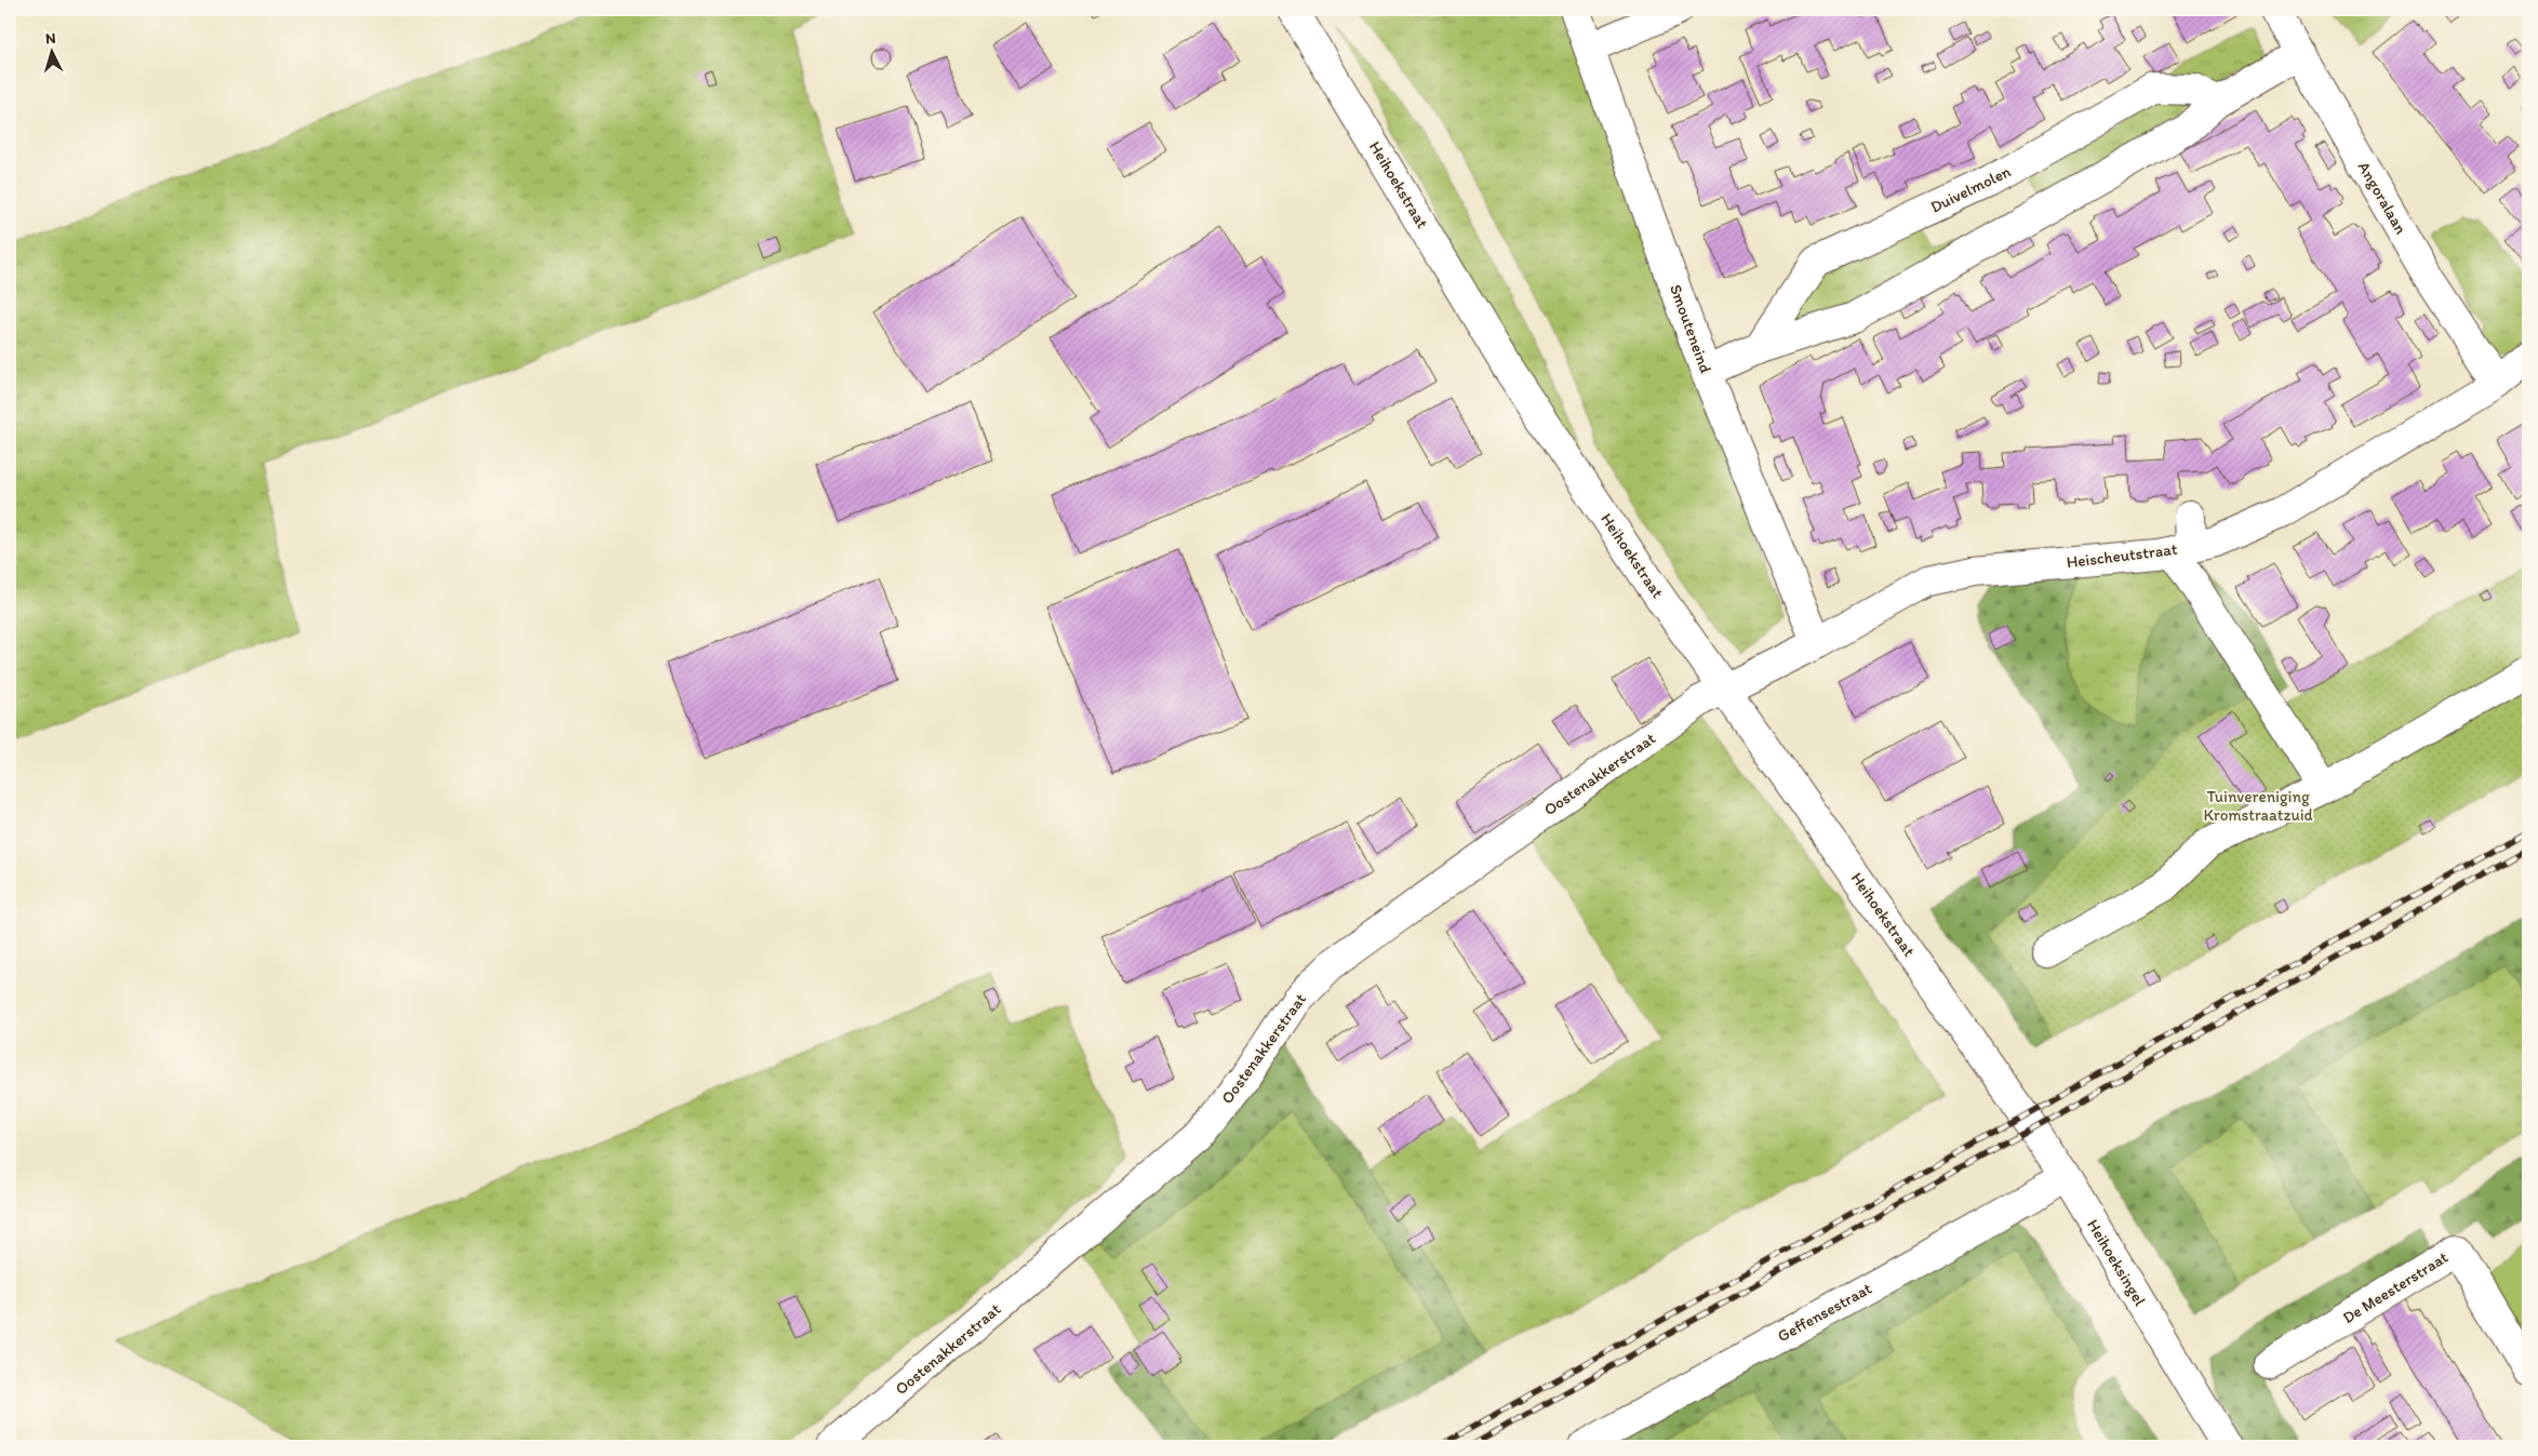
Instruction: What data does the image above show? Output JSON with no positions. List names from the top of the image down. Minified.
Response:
{"streets":{"street":["Heihoekstraat","Duivelmolen","Angoralaan","Smouteneind","Heischeutstraat","Oostenakkerstraat","Heihoeksingel","De Meesterstraat","Geffensestraat"]},"crossings":[["Heihoekstraat","Heischeutstraat"],["Heihoekstraat","Oostenakkerstraat"],["Heihoekstraat","Heihoeksingel"],["Angoralaan","Heischeutstraat"],["Smouteneind","Heischeutstraat"],["Heischeutstraat","Oostenakkerstraat"],["Heihoeksingel","Geffensestraat"]],"parks":["Tuinvereniging Kromstraatzuid"],"north":"top"}
